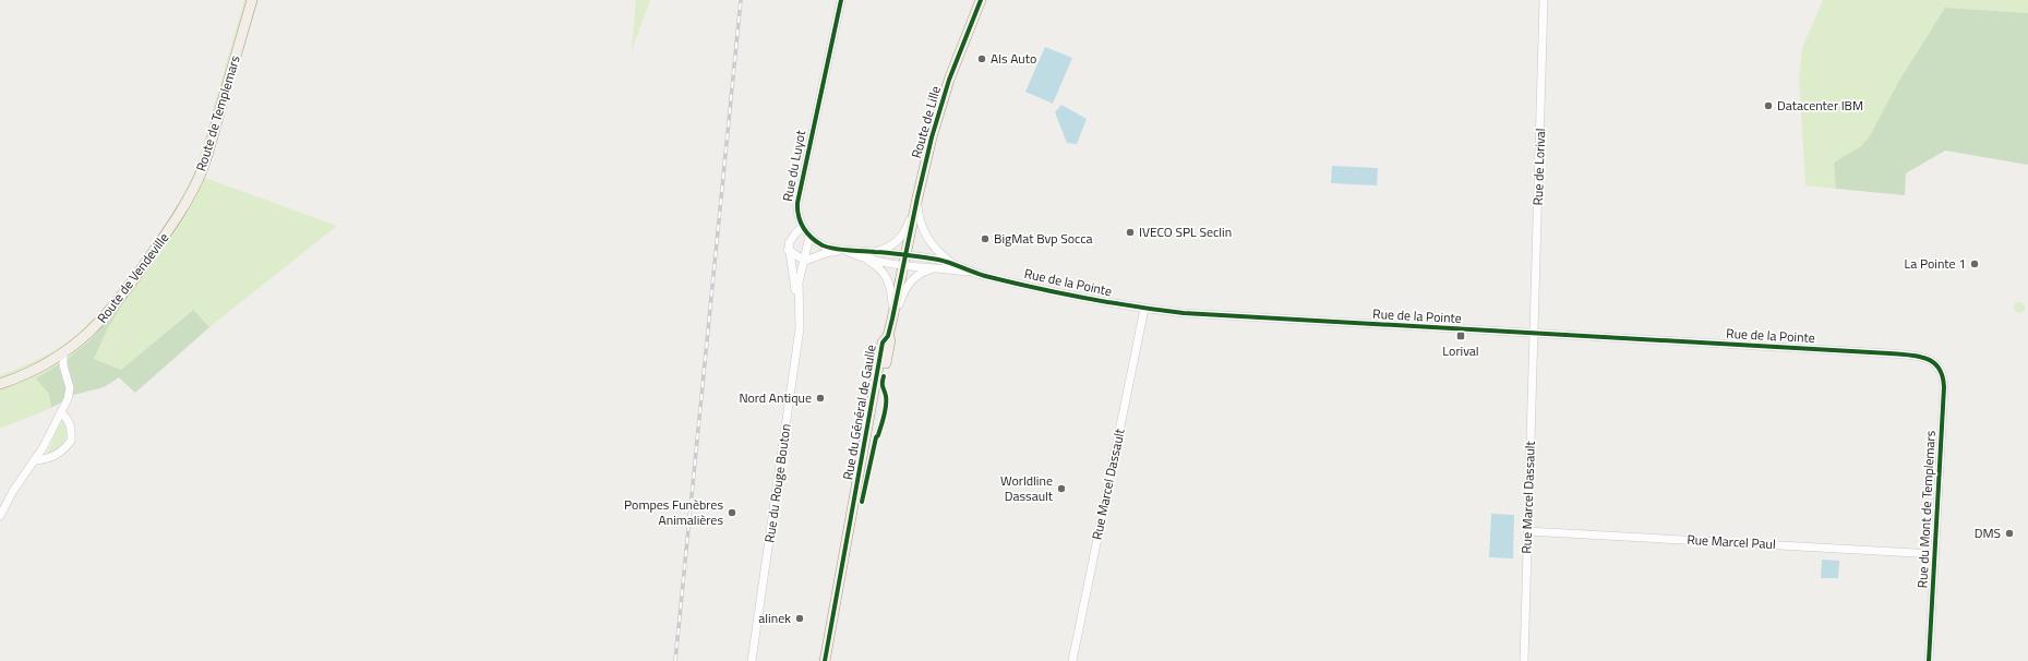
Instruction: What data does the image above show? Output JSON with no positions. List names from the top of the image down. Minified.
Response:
{"streets":{"main road":["Route de Templemars","Route de Lille","Route de Vendeville","Rue du Général de Gaulle"],"street":["Rue du Luyot","Rue de Lorival","Rue de la Pointe","Rue du Rouge Bouton","Rue Marcel Dassault","Rue du Mont de Templemars","Rue Marcel Paul"]},"crossings":[["Route de Templemars","Route de Vendeville"],["Route de Lille","Rue du Luyot"],["Route de Lille","Rue de la Pointe"],["Route de Lille","Rue du Général de Gaulle"],["Rue du Luyot","Rue de la Pointe"],["Rue du Luyot","Rue du Général de Gaulle"],["Rue du Luyot","Rue du Rouge Bouton"],["Rue de Lorival","Rue de la Pointe"],["Rue de Lorival","Rue Marcel Dassault"],["Rue de la Pointe","Rue du Général de Gaulle"],["Rue de la Pointe","Rue Marcel Dassault"],["Rue de la Pointe","Rue du Mont de Templemars"],["Rue Marcel Dassault","Rue Marcel Paul"],["Rue du Mont de Templemars","Rue Marcel Paul"]],"places":{"other":["Als Auto","Datacenter IBM","IVECO SPL Seclin","BigMat Bvp Socca","La Pointe 1","Nord Antique","Worldline Dassault","Pompes Funèbres Animalières","DMS","alinek"],"transit":["Lorival"]}}
